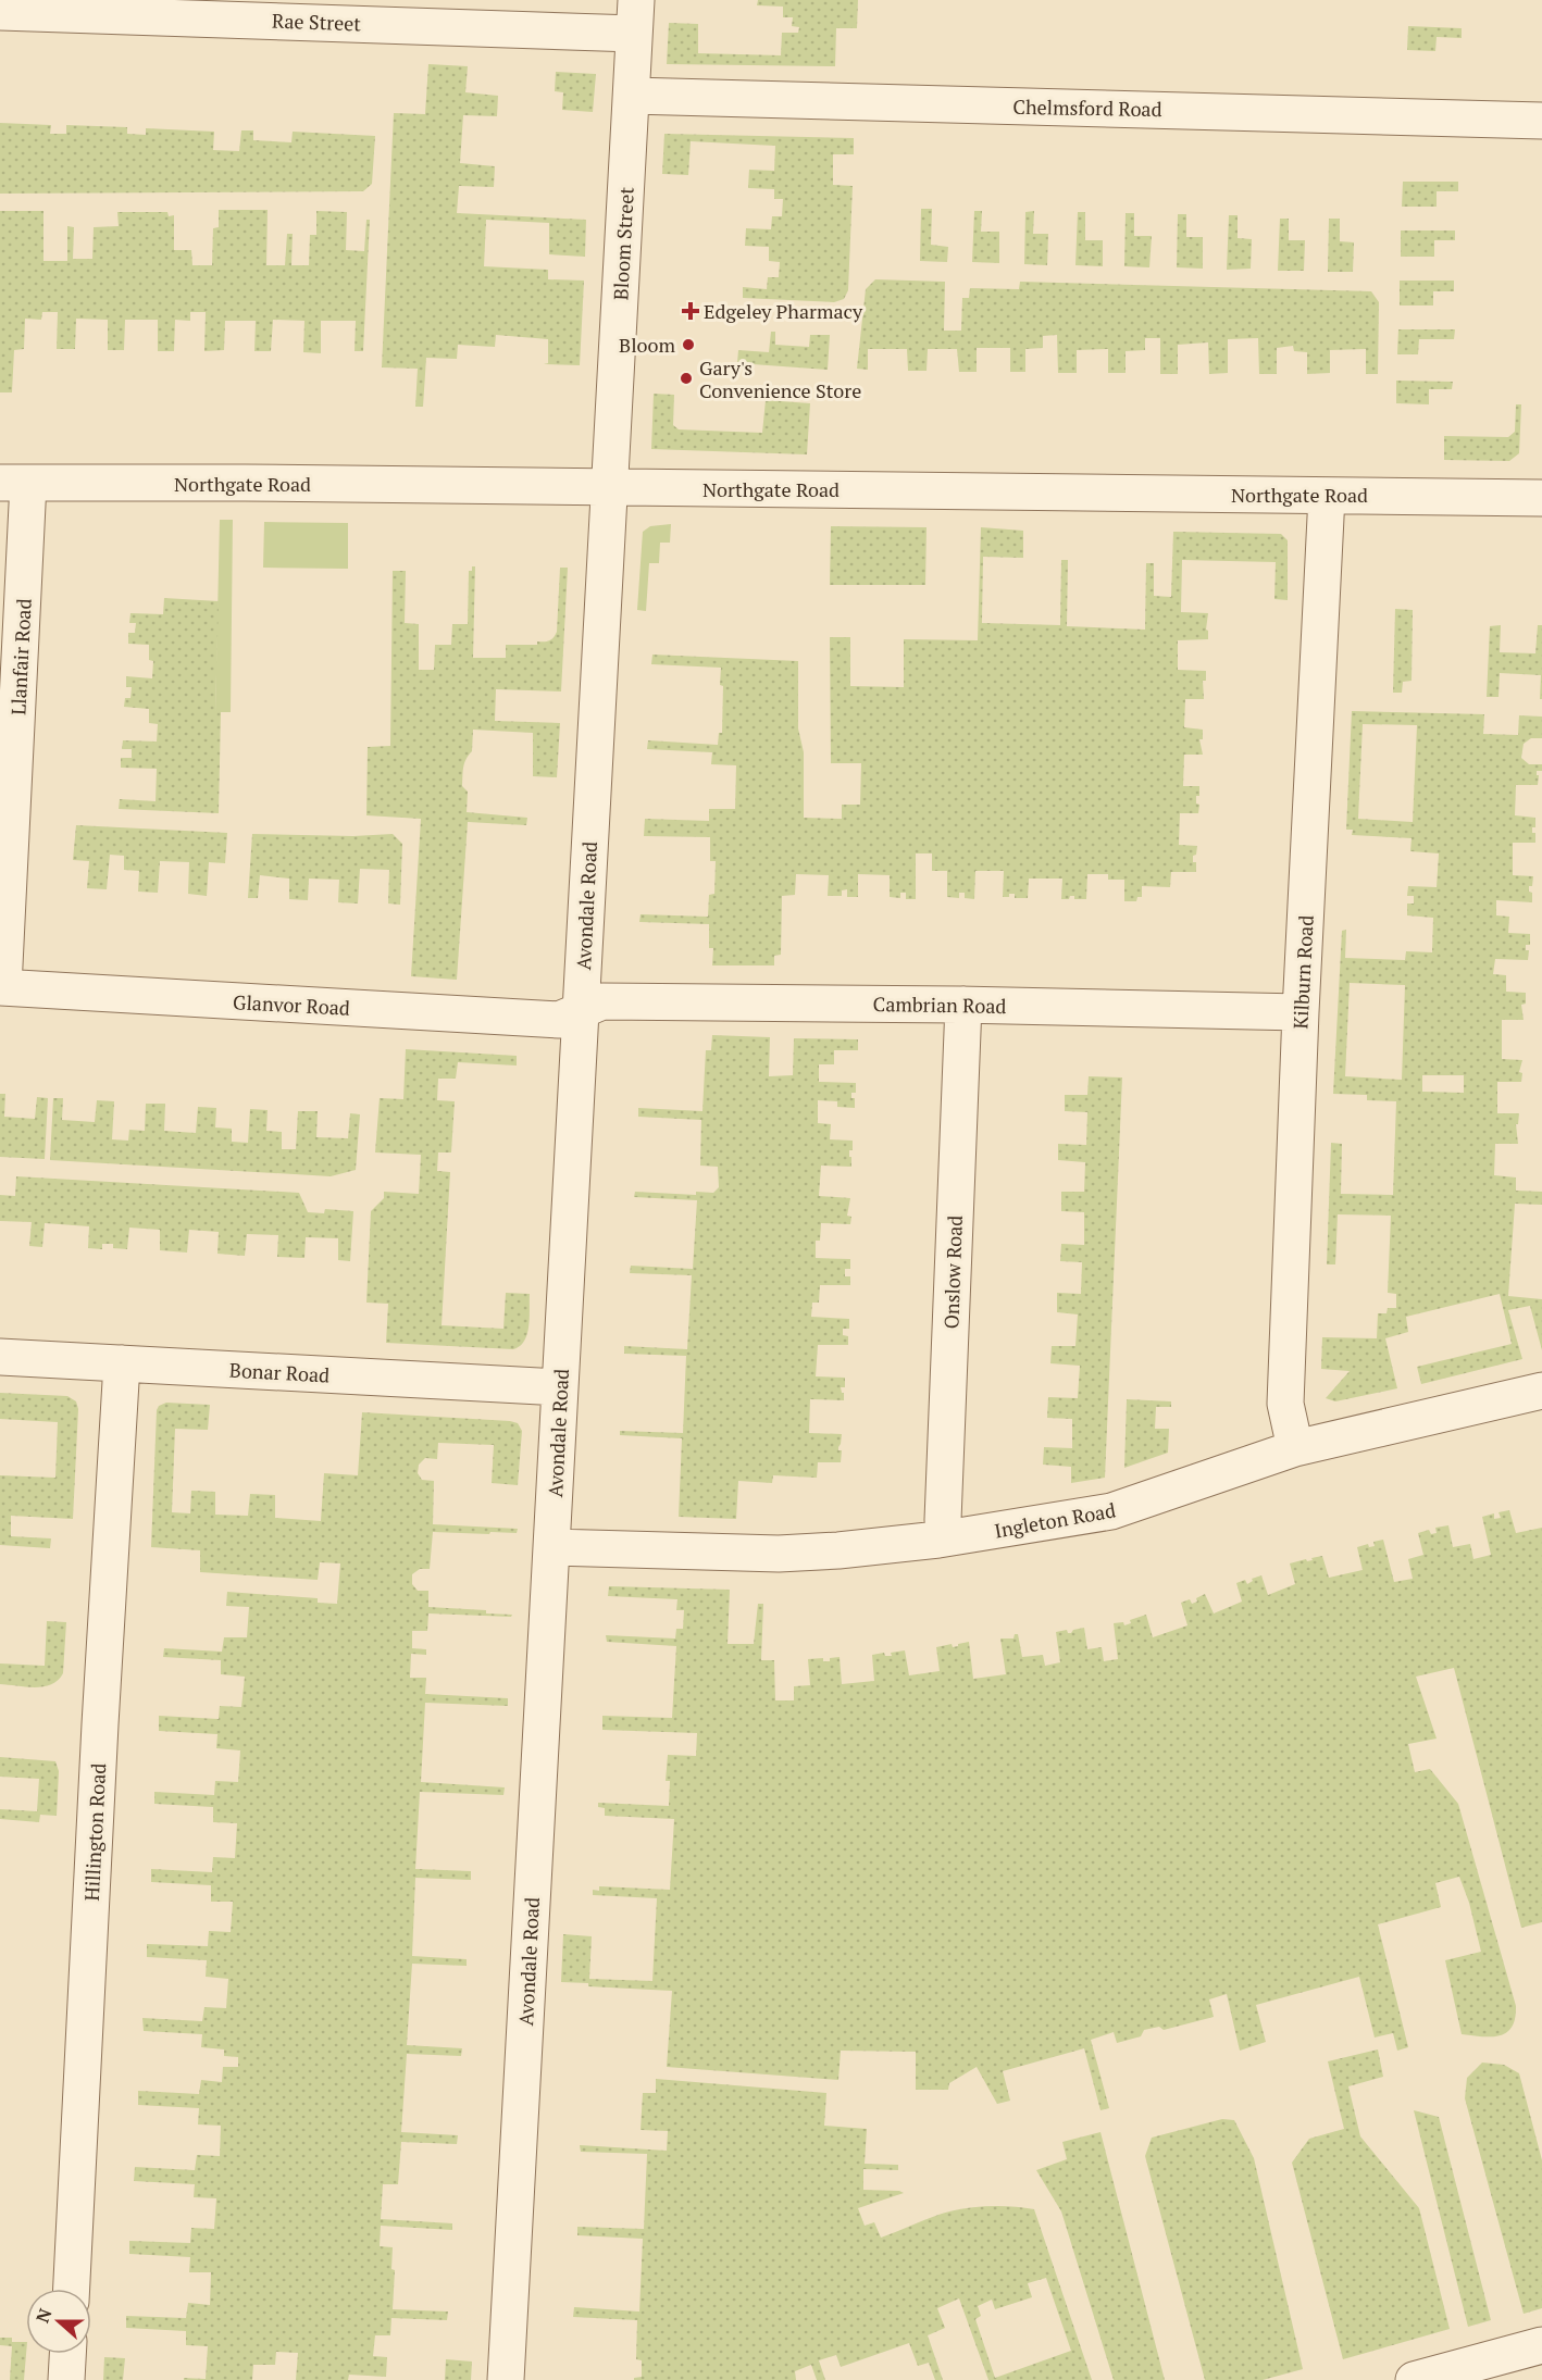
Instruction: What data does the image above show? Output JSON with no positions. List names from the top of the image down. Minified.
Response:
{"streets":{"street":["Rae Street","Chelmsford Road","Bloom Street","Northgate Road","Llanfair Road","Avondale Road","Kilburn Road","Glanvor Road","Cambrian Road","Onslow Road","Bonar Road","Ingleton Road","Hillington Road"]},"crossings":[["Rae Street","Bloom Street"],["Chelmsford Road","Bloom Street"],["Bloom Street","Northgate Road"],["Bloom Street","Avondale Road"],["Northgate Road","Llanfair Road"],["Northgate Road","Avondale Road"],["Northgate Road","Kilburn Road"],["Llanfair Road","Glanvor Road"],["Avondale Road","Glanvor Road"],["Avondale Road","Cambrian Road"],["Avondale Road","Bonar Road"],["Avondale Road","Ingleton Road"],["Kilburn Road","Cambrian Road"],["Kilburn Road","Ingleton Road"],["Glanvor Road","Cambrian Road"],["Cambrian Road","Onslow Road"],["Onslow Road","Ingleton Road"],["Bonar Road","Hillington Road"]],"places":{"health":["Edgeley Pharmacy"],"other":["Bloom","Gary's Convenience Store"]},"north":"left"}
